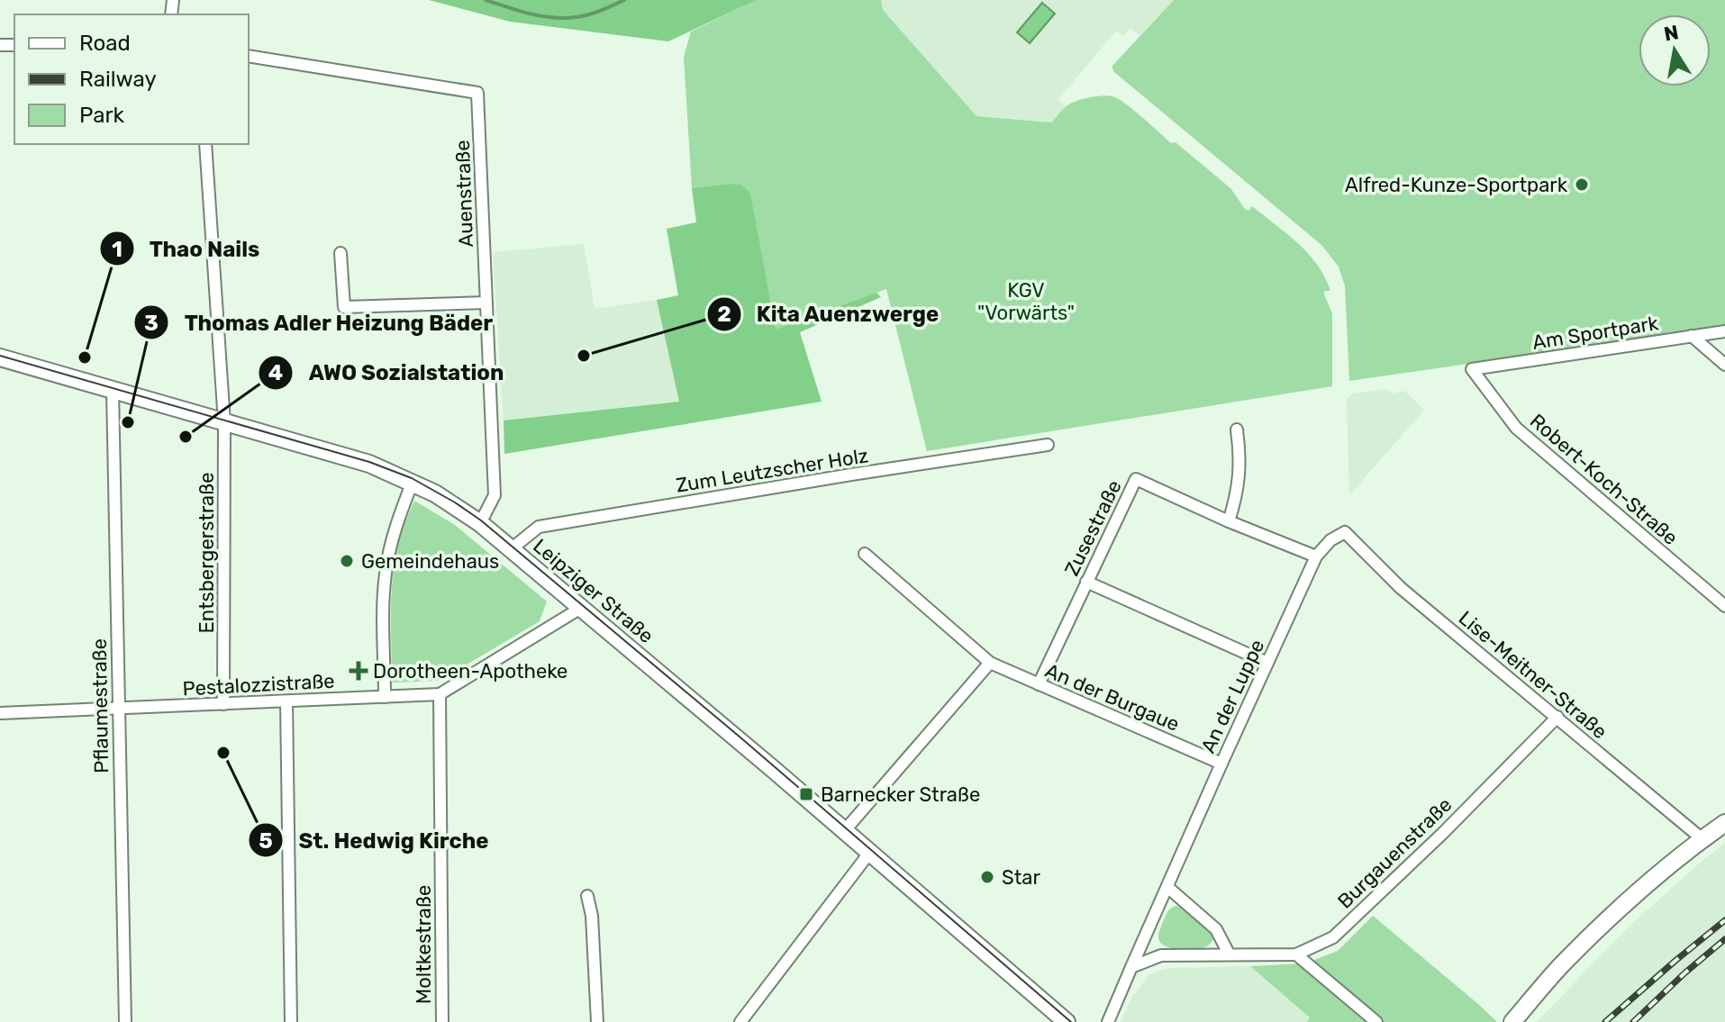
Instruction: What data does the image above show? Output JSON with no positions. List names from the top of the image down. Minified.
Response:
{"streets":{"street":["Auenstraße","Am Sportpark","Zum Leutzscher Holz","Robert-Koch-Straße","Zusestraße","Entsbergerstraße","Leipziger Straße","Lise-Meitner-Straße","Pestalozzistraße","An der Luppe","An der Burgaue","Pflaumestraße","Burgauenstraße","Moltkestraße"]},"crossings":[["Auenstraße","Leipziger Straße"],["Am Sportpark","Robert-Koch-Straße"],["Zum Leutzscher Holz","Leipziger Straße"],["Zusestraße","An der Luppe"],["Zusestraße","An der Burgaue"],["Entsbergerstraße","Leipziger Straße"],["Entsbergerstraße","Pestalozzistraße"],["Leipziger Straße","Pestalozzistraße"],["Leipziger Straße","Pflaumestraße"],["Lise-Meitner-Straße","An der Luppe"],["Lise-Meitner-Straße","Burgauenstraße"],["Pestalozzistraße","Pflaumestraße"],["Pestalozzistraße","Moltkestraße"],["An der Luppe","An der Burgaue"]],"parks":["KGV \"Vorwärts\""],"places":{"other":["Alfred-Kunze-Sportpark","Kita Auenzwerge","Thao Nails","Thomas Adler Heizung Bäder","AWO Sozialstation","Gemeindehaus","St. Hedwig Kirche","Star"],"health":["Dorotheen-Apotheke"],"transit":["Barnecker Straße"]},"legend":["Road","Railway","Park"],"north":"top"}
